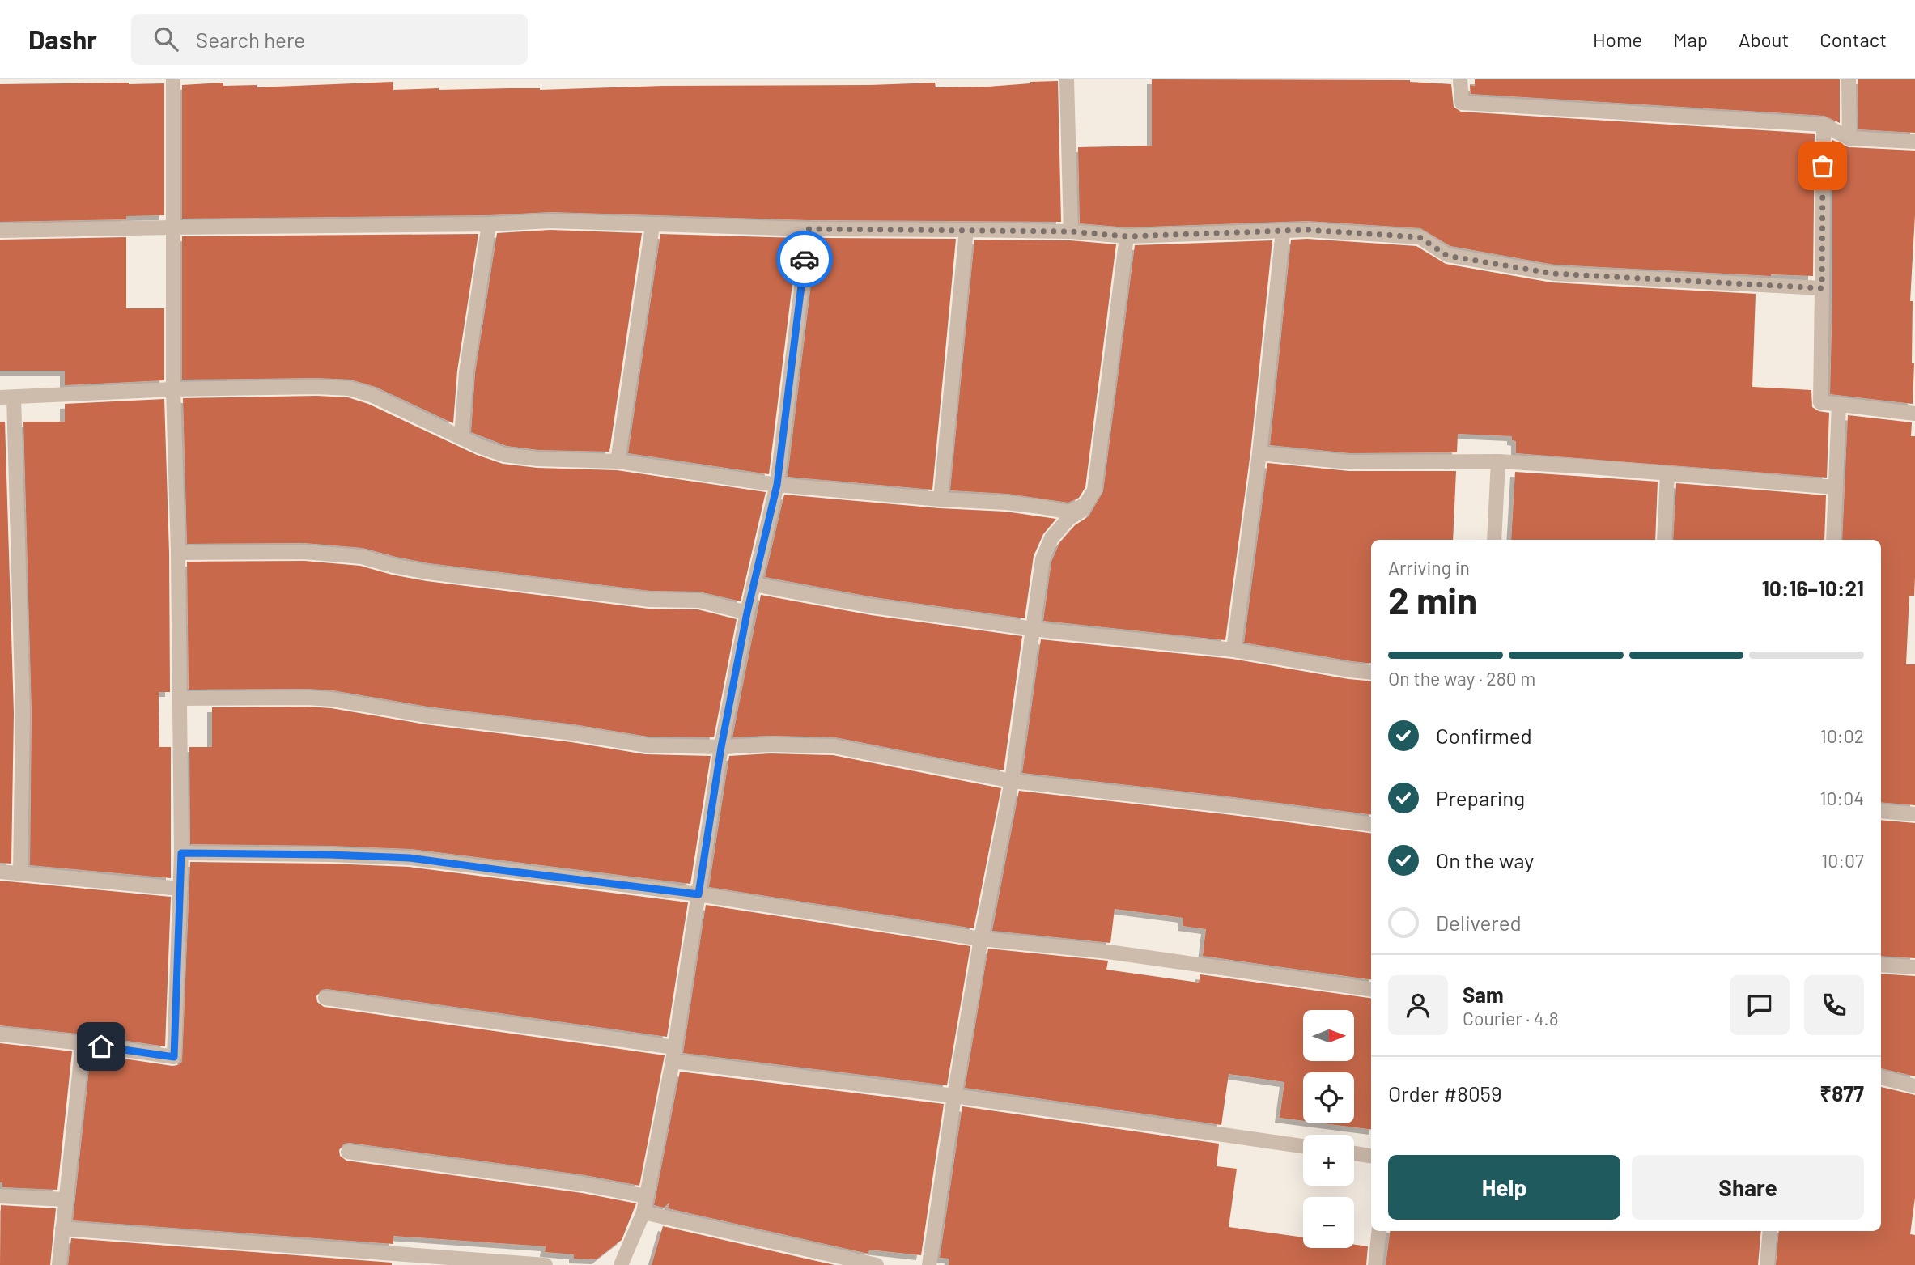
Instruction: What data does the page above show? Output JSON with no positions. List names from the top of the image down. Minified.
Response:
{"north":"right","page":{"header":"Dashr","search":"Search here","nav":["Home","Map","About","Contact"],"heading":["2 min","Arriving in","10:16–10:21"],"panel":["Sam","Courier · 4.8","Order #8059","₹877"],"bar":"On the way · 280 m","list":[["Confirmed","10:02"],["Preparing","10:04"],["On the way","10:07"],"Delivered"],"map_buttons":["+","−"],"buttons":["Help","Share"]}}
